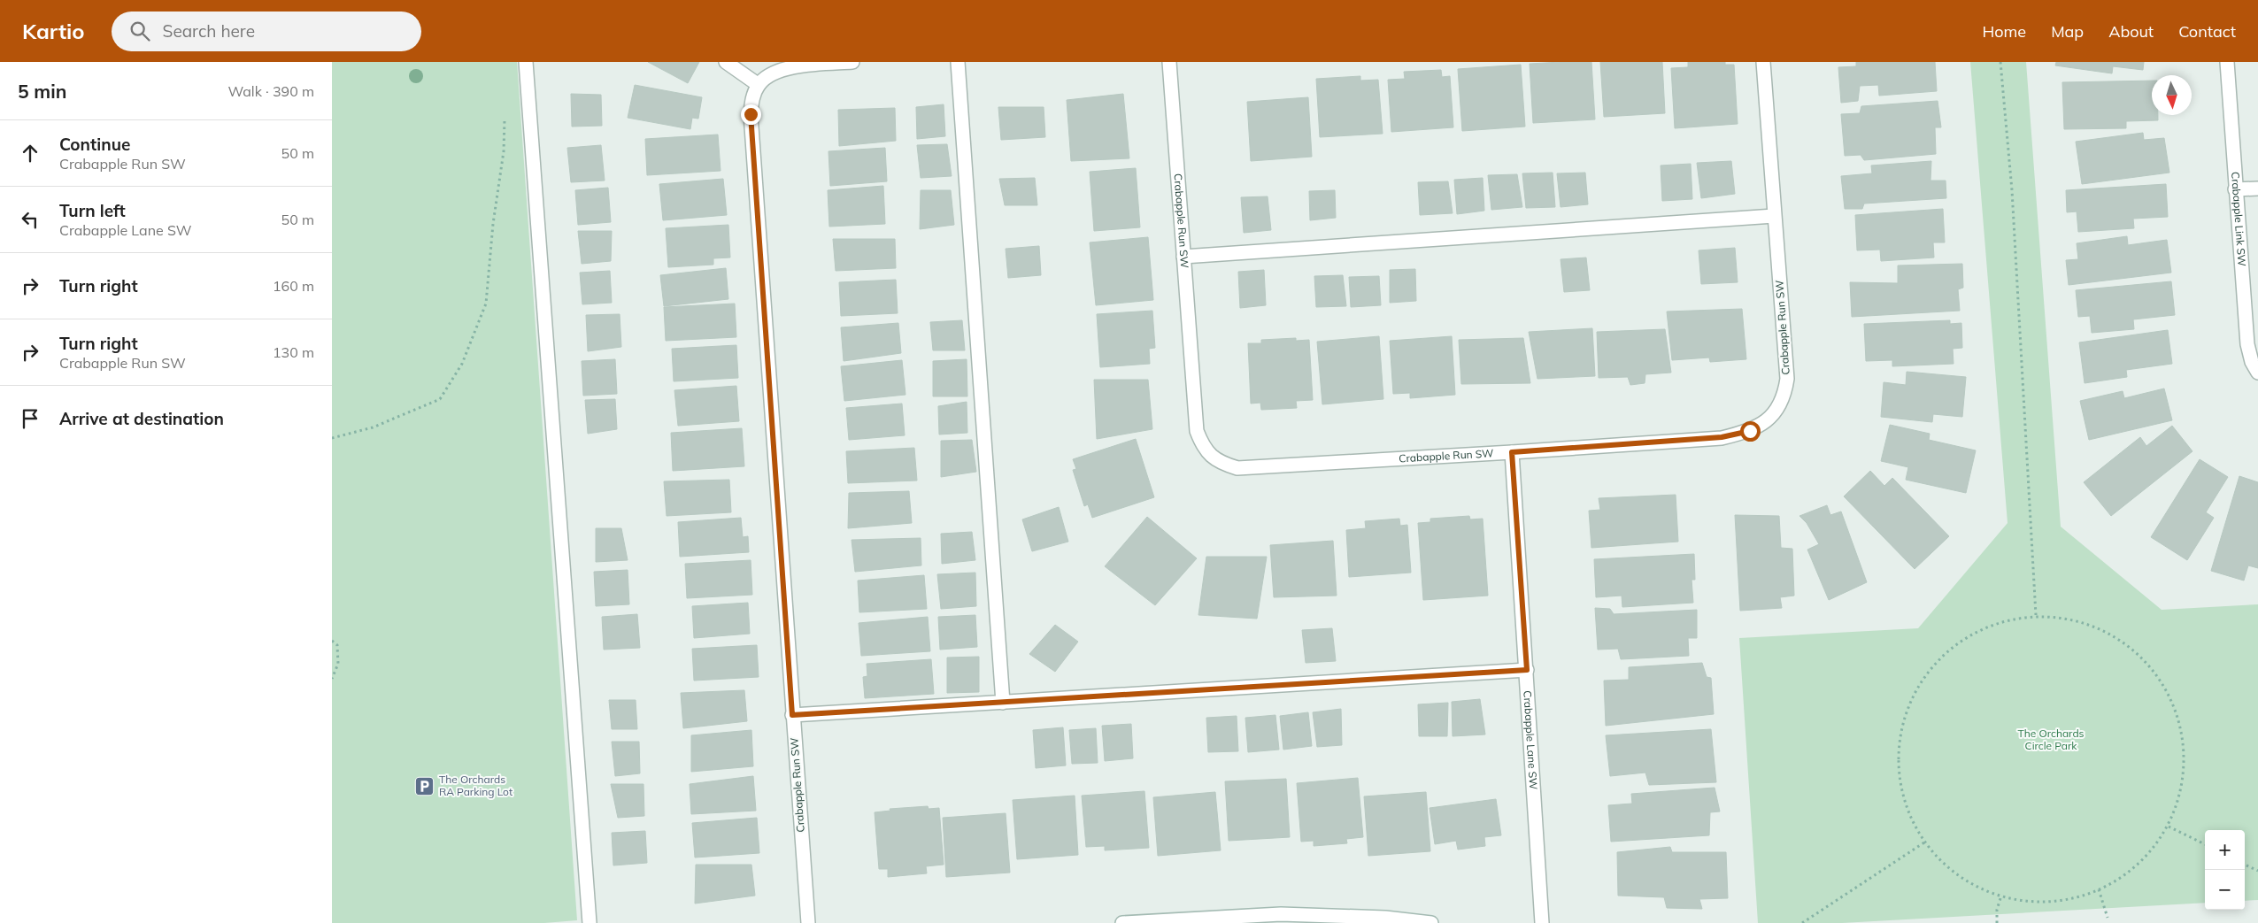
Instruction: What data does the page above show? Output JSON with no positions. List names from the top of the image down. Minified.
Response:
{"streets":{"street":["Crabapple Link SW","Crabapple Run SW","Crabapple Lane SW"]},"crossings":[["Crabapple Run SW","Crabapple Lane SW"]],"parks":["The Orchards Circle Park"],"places":{"parking":["The Orchards RA Parking Lot"]},"north":"bottom","page":{"header":"Kartio","search":"Search here","nav":["Home","Map","About","Contact"],"heading":["5 min","Walk · 390 m"],"list":[["Continue","Crabapple Run SW","50 m"],["Turn left","Crabapple Lane SW","50 m"],["Turn right","160 m"],["Turn right","Crabapple Run SW","130 m"],"Arrive at destination"],"map_buttons":["+","−"]}}
